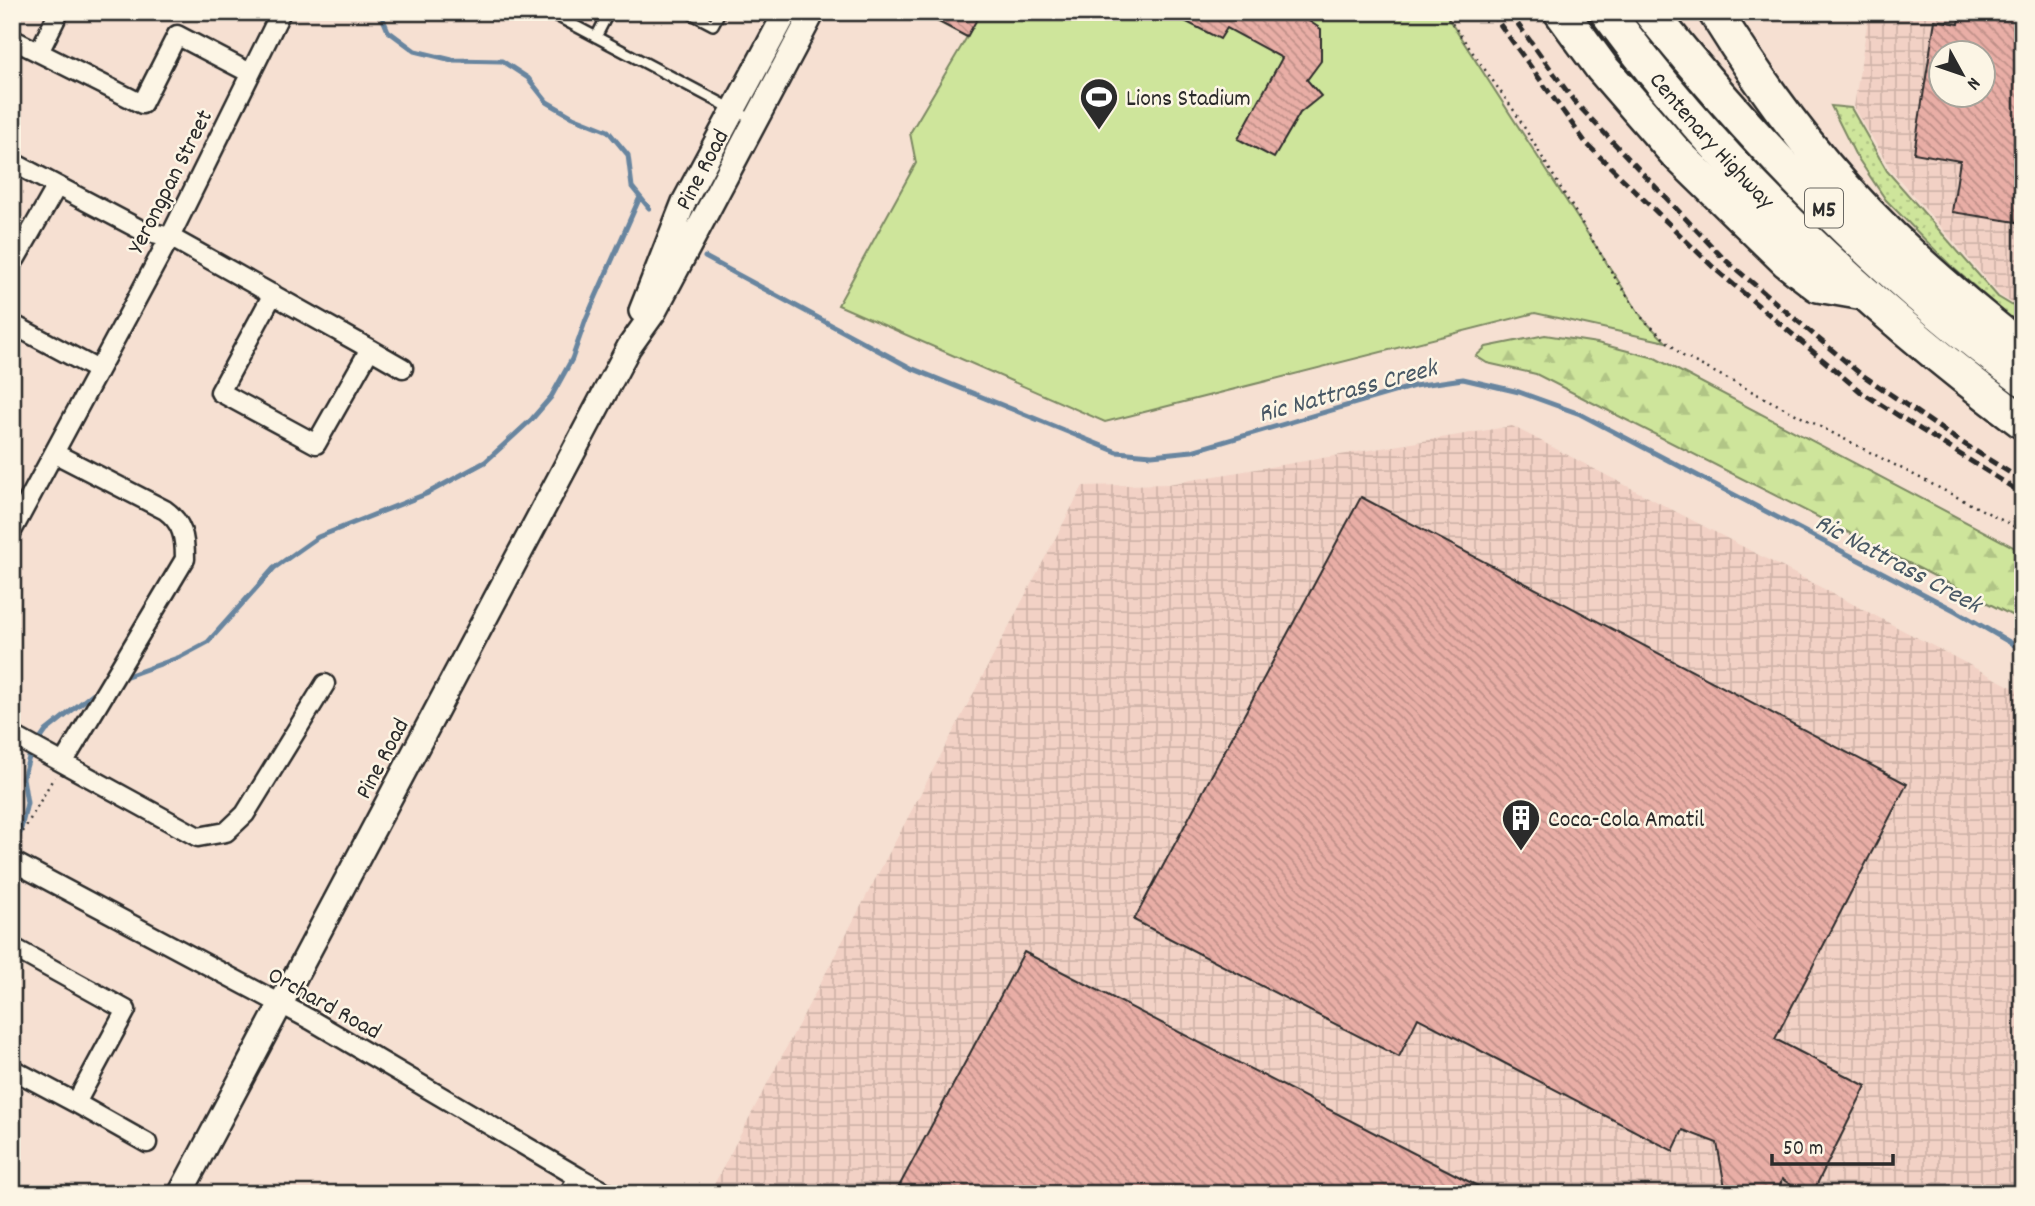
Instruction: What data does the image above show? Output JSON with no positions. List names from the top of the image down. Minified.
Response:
{"streets":{"highway":["Centenary Highway","M5"],"street":["Pine Road","Yerongpan Street","Orchard Road"]},"crossings":[["Pine Road","Orchard Road"]],"water":["Ric Nattrass Creek"],"places":{"sports":["Lions Stadium"],"building":["Coca-Cola Amatil"]},"scale_bar":"50 m","north":"bottom right"}
